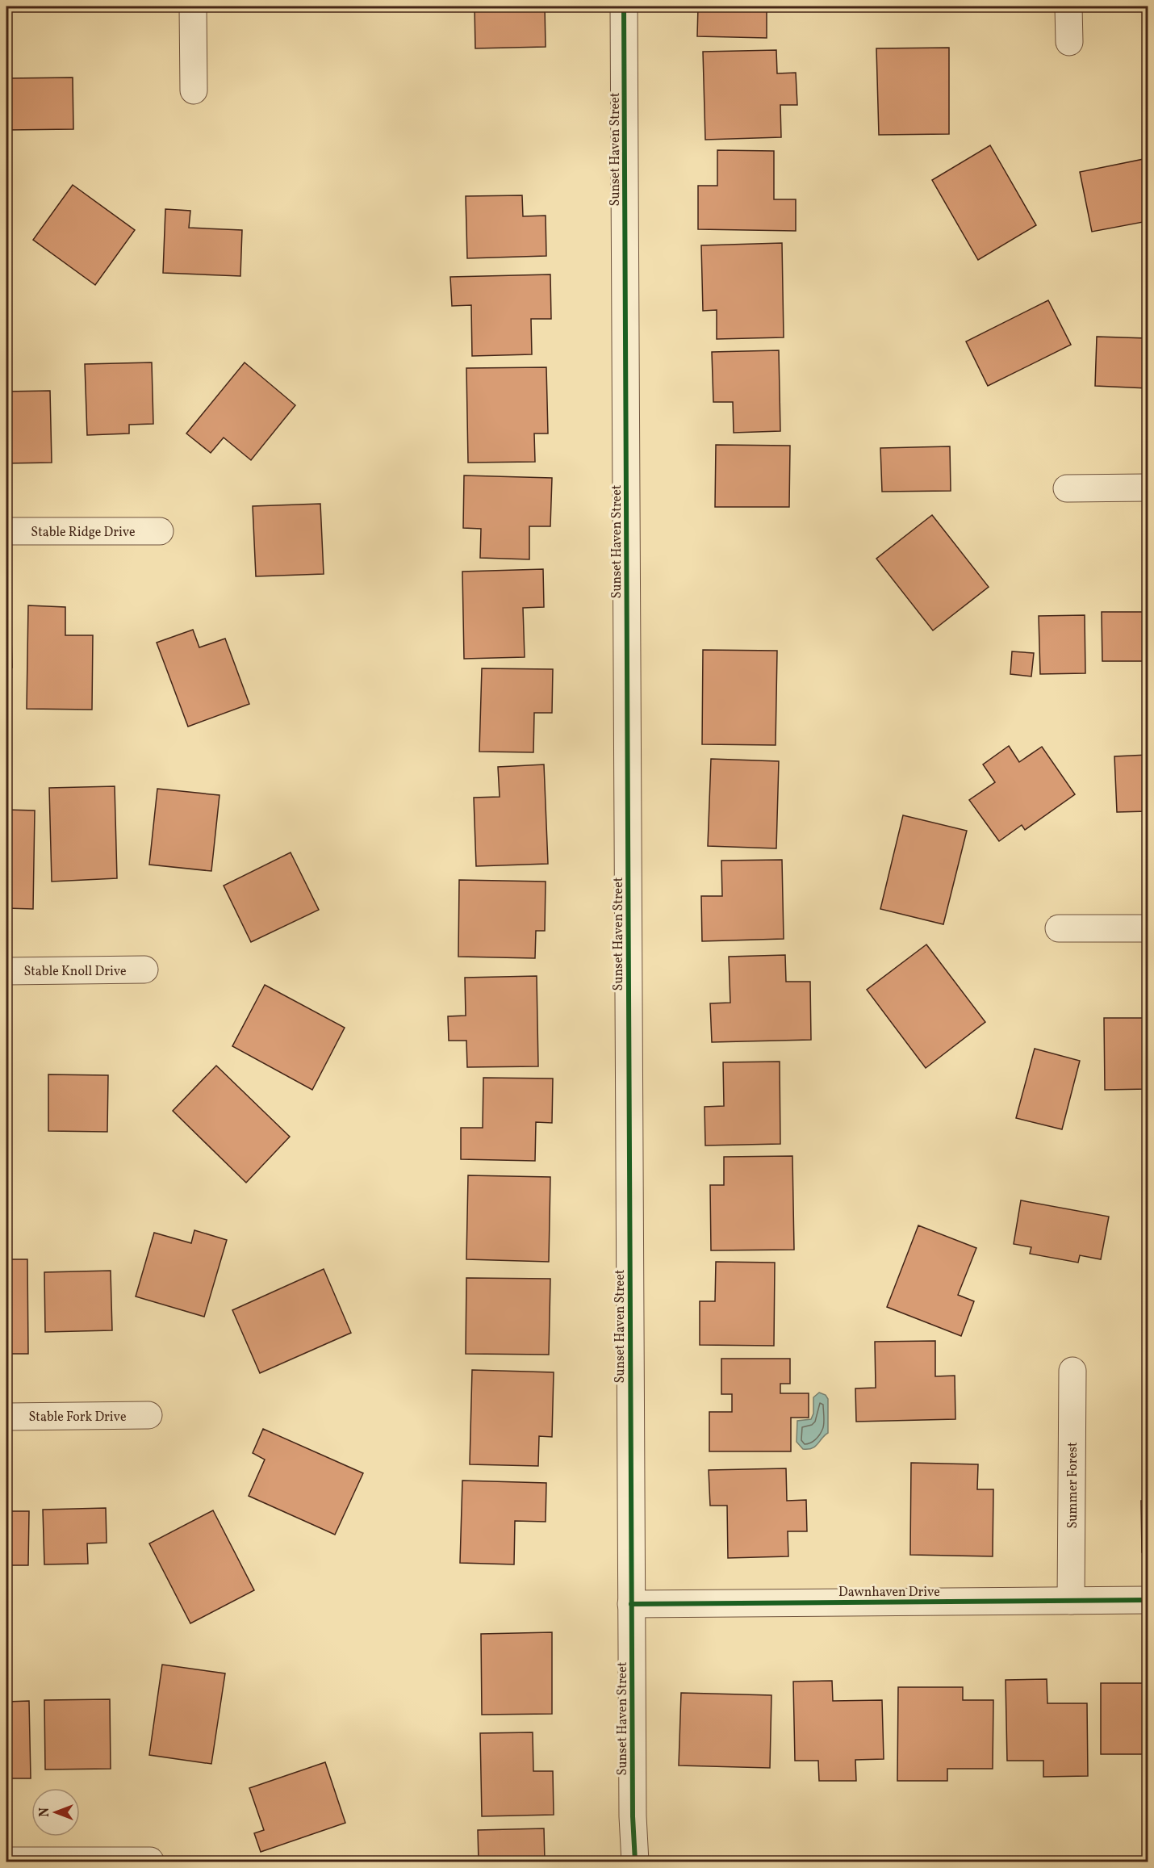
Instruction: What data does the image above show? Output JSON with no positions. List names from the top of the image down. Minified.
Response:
{"streets":{"street":["Sunset Haven Street","Stable Ridge Drive","Stable Knoll Drive","Stable Fork Drive","Summer Forest","Dawnhaven Drive"]},"crossings":[["Sunset Haven Street","Dawnhaven Drive"],["Summer Forest","Dawnhaven Drive"]],"north":"left"}
